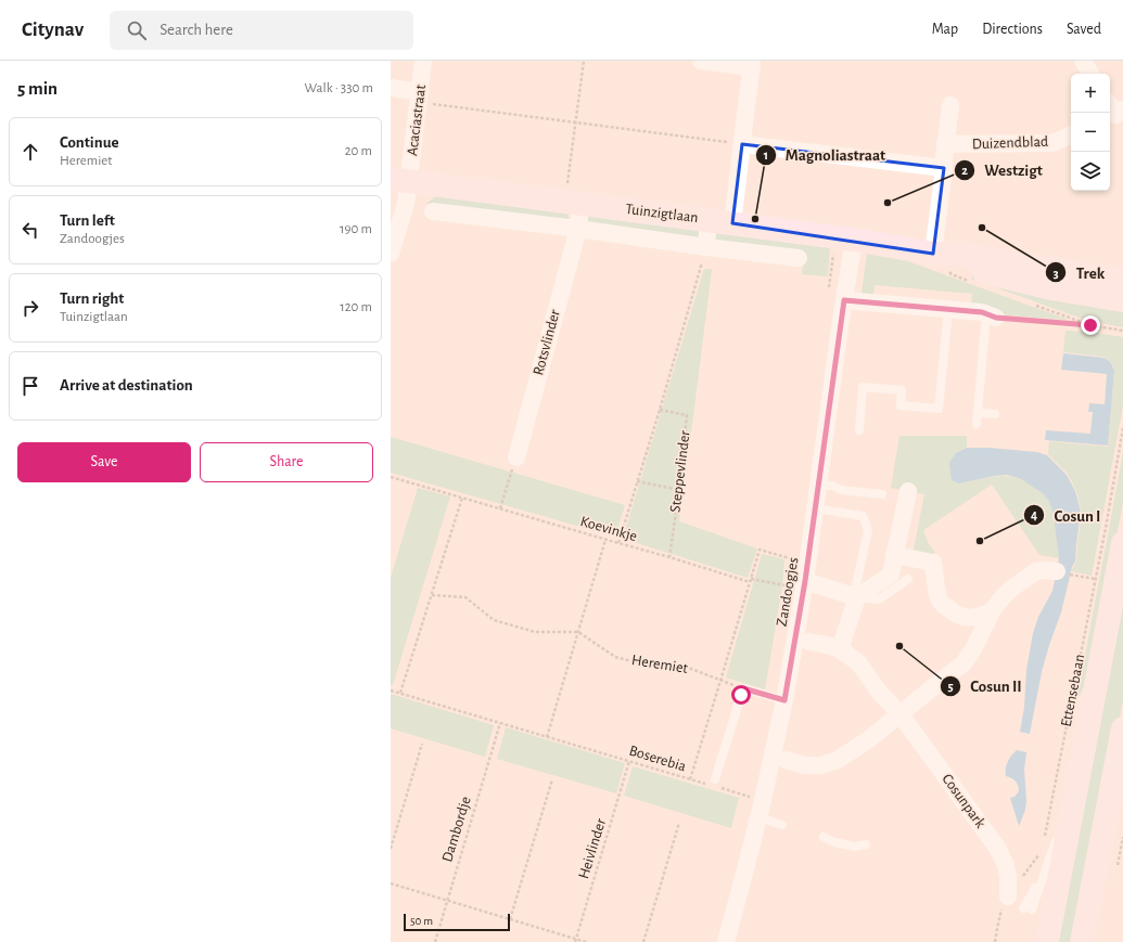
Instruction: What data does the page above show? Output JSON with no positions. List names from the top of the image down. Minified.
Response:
{"streets":{"street":["Acaciastraat","Duizendblad","Tuinzigtlaan","Rotsvlinder","Zandoogjes","Ettensebaan","Cosunpark"],"path":["Steppevlinder","Koevinkje","Heremiet","Boserebia","Dambordje","Heivlinder"]},"crossings":[["Acaciastraat","Tuinzigtlaan"],["Tuinzigtlaan","Rotsvlinder"],["Tuinzigtlaan","Zandoogjes"],["Steppevlinder","Koevinkje"],["Koevinkje","Zandoogjes"],["Boserebia","Dambordje"],["Boserebia","Heivlinder"]],"places":["Westzigt","Magnoliastraat","Trek","Cosun I","Cosun II"],"scale_bar":"50 m","page":{"header":"Citynav","search":"Search here","nav":["Map","Directions","Saved"],"heading":["5 min","Walk · 330 m"],"map_buttons":["+","−"],"list":[["Continue","Heremiet","20 m"],["Turn left","Zandoogjes","190 m"],["Turn right","Tuinzigtlaan","120 m"],"Arrive at destination"],"buttons":["Save","Share"],"scale":"50 m"}}
